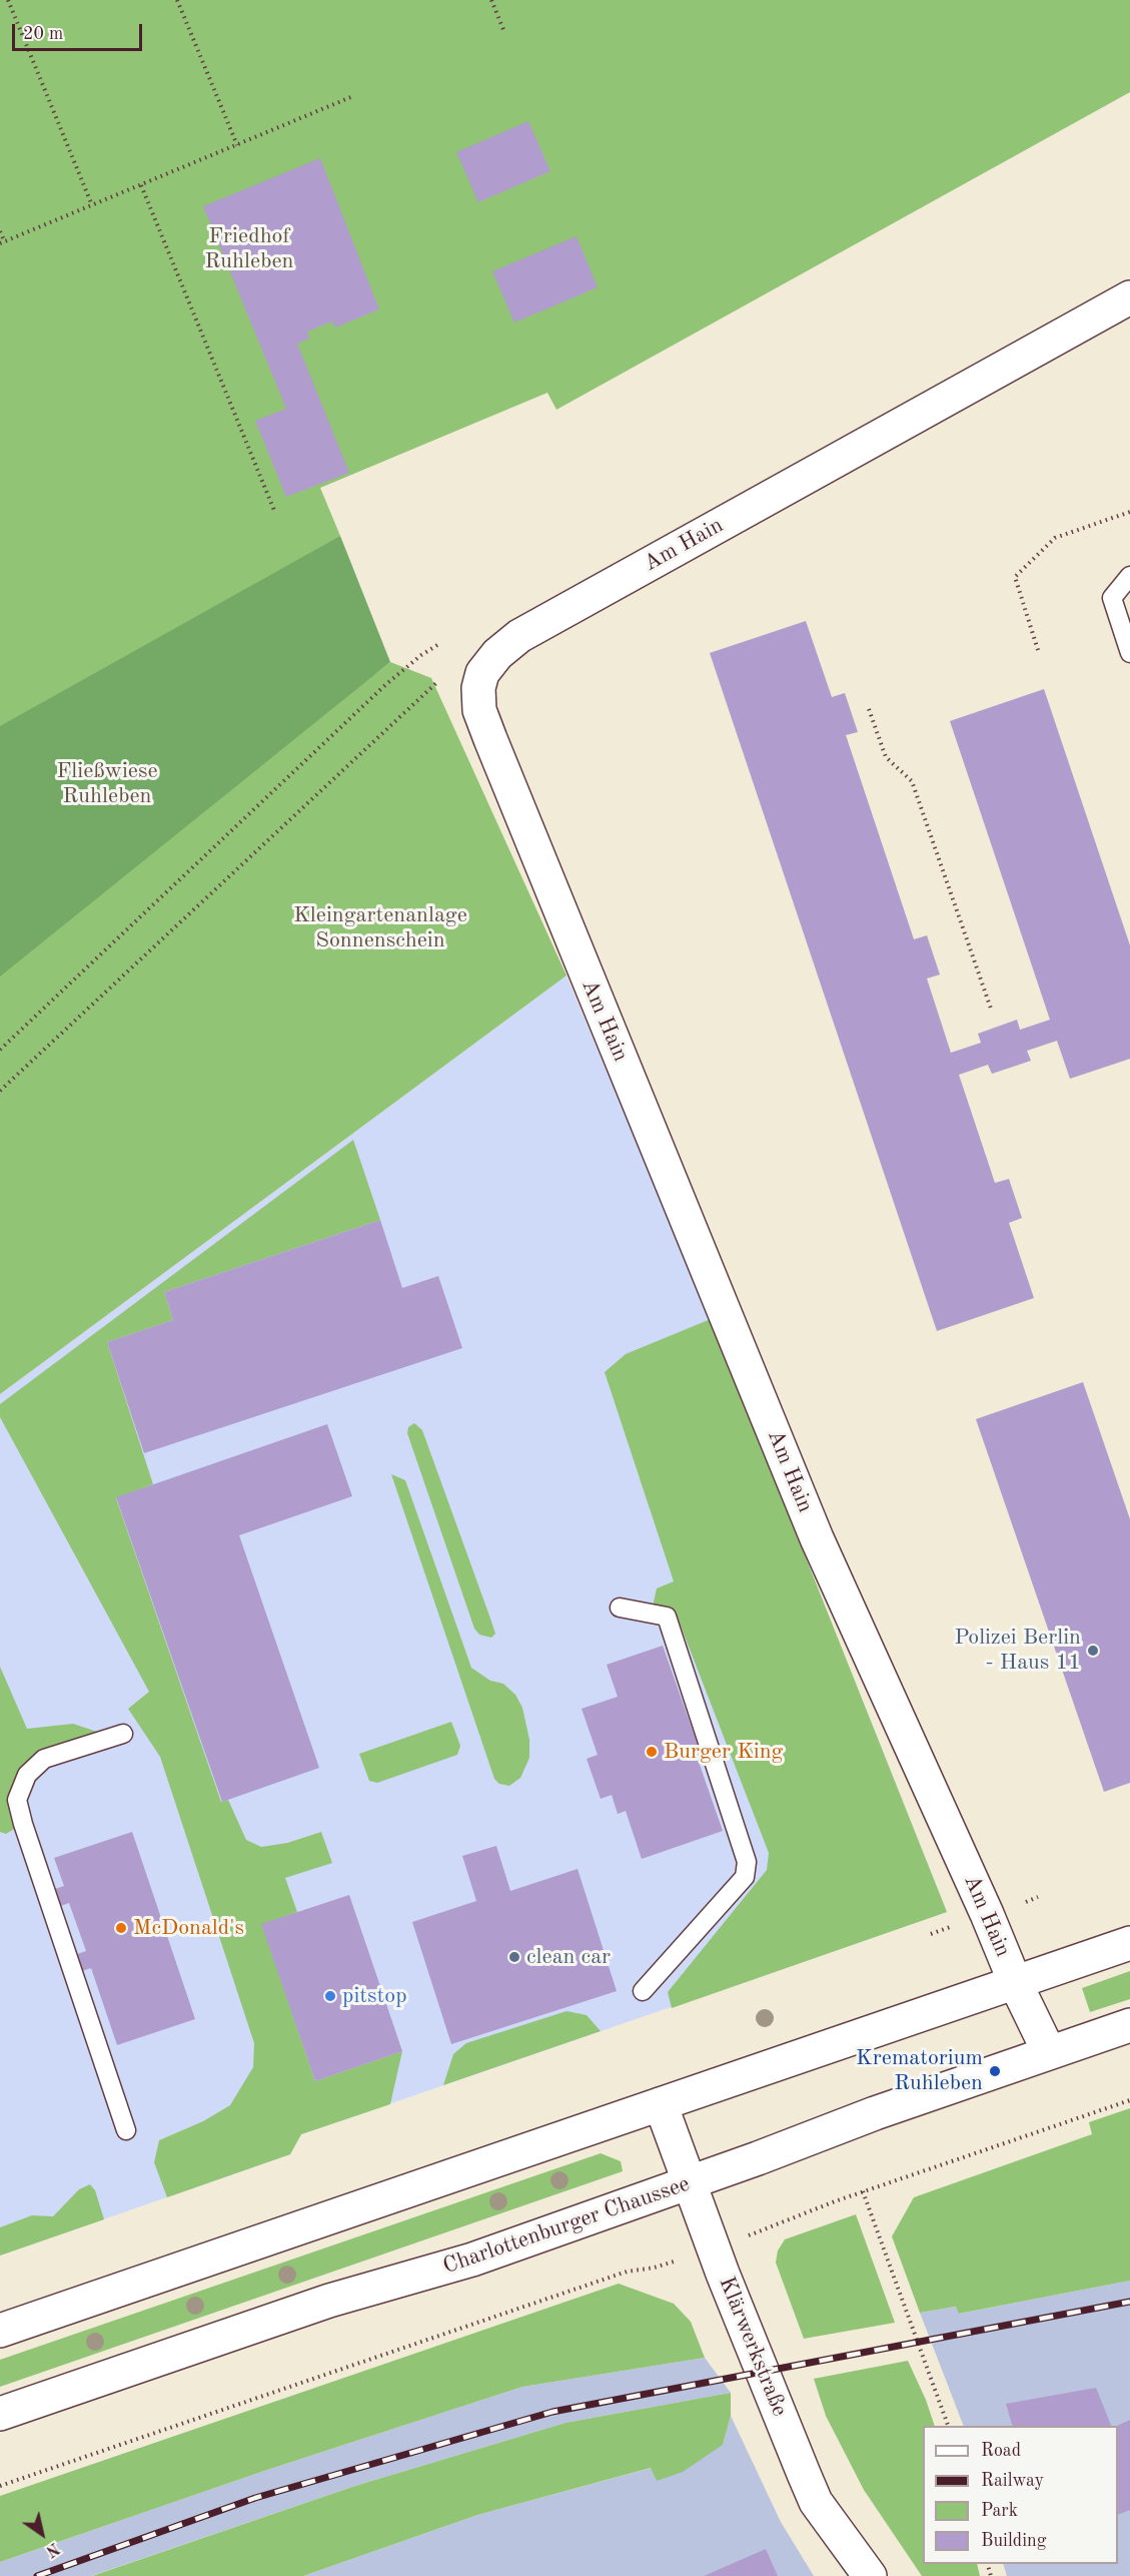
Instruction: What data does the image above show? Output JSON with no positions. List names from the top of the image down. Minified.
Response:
{"streets":{"street":["Am Hain","Charlottenburger Chaussee","Klärwerkstraße"]},"crossings":[["Am Hain","Charlottenburger Chaussee"],["Charlottenburger Chaussee","Klärwerkstraße"]],"parks":["Friedhof Ruhleben","Fließwiese Ruhleben","Kleingartenanlage Sonnenschein"],"places":["Polizei Berlin - Haus 11","Burger King","McDonald's","clean car","pitstop","Krematorium Ruhleben"],"legend":["Road","Railway","Park","Building"],"scale_bar":"20 m","north":"bottom right"}
